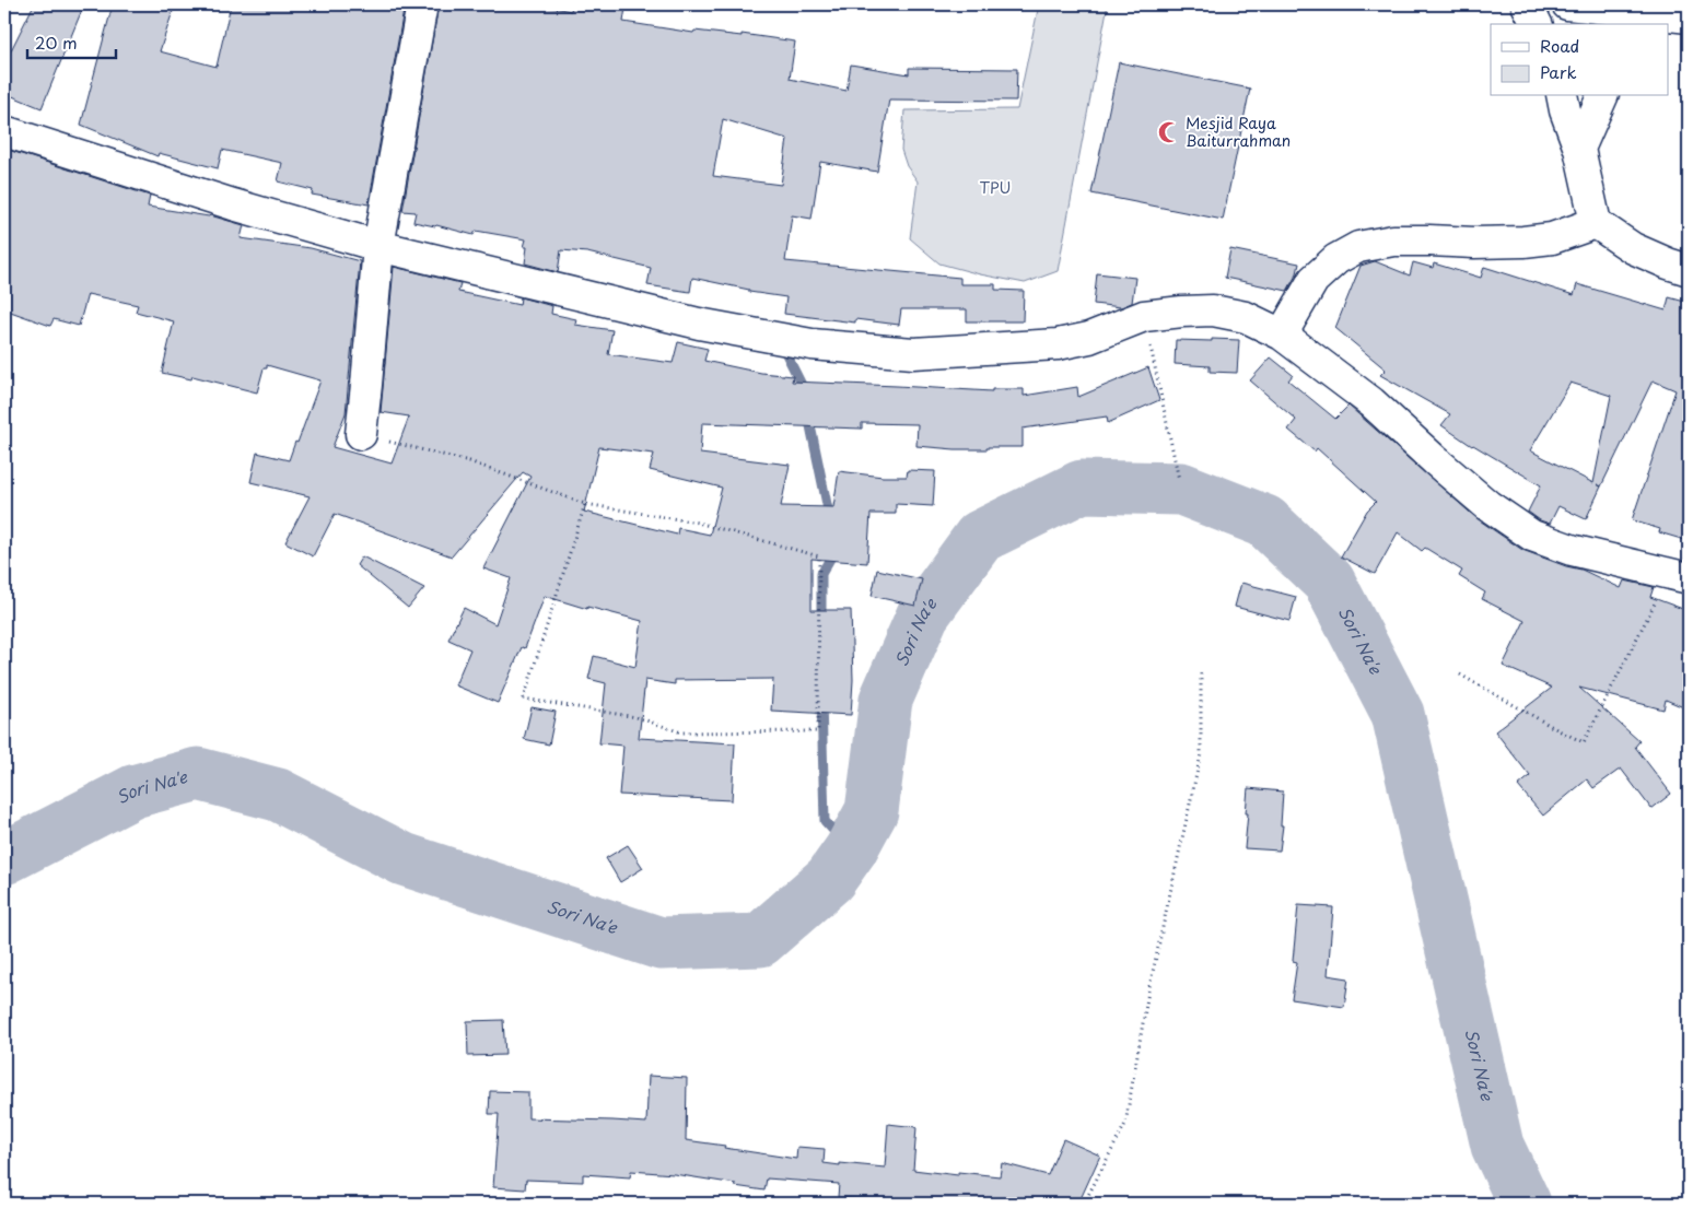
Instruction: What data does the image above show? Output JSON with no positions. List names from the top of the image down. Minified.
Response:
{"water":["Sori Na'e"],"parks":["TPU"],"places":{"mosque":["Mesjid Raya Baiturrahman"]},"legend":["Road","Park"],"scale_bar":"20 m"}
